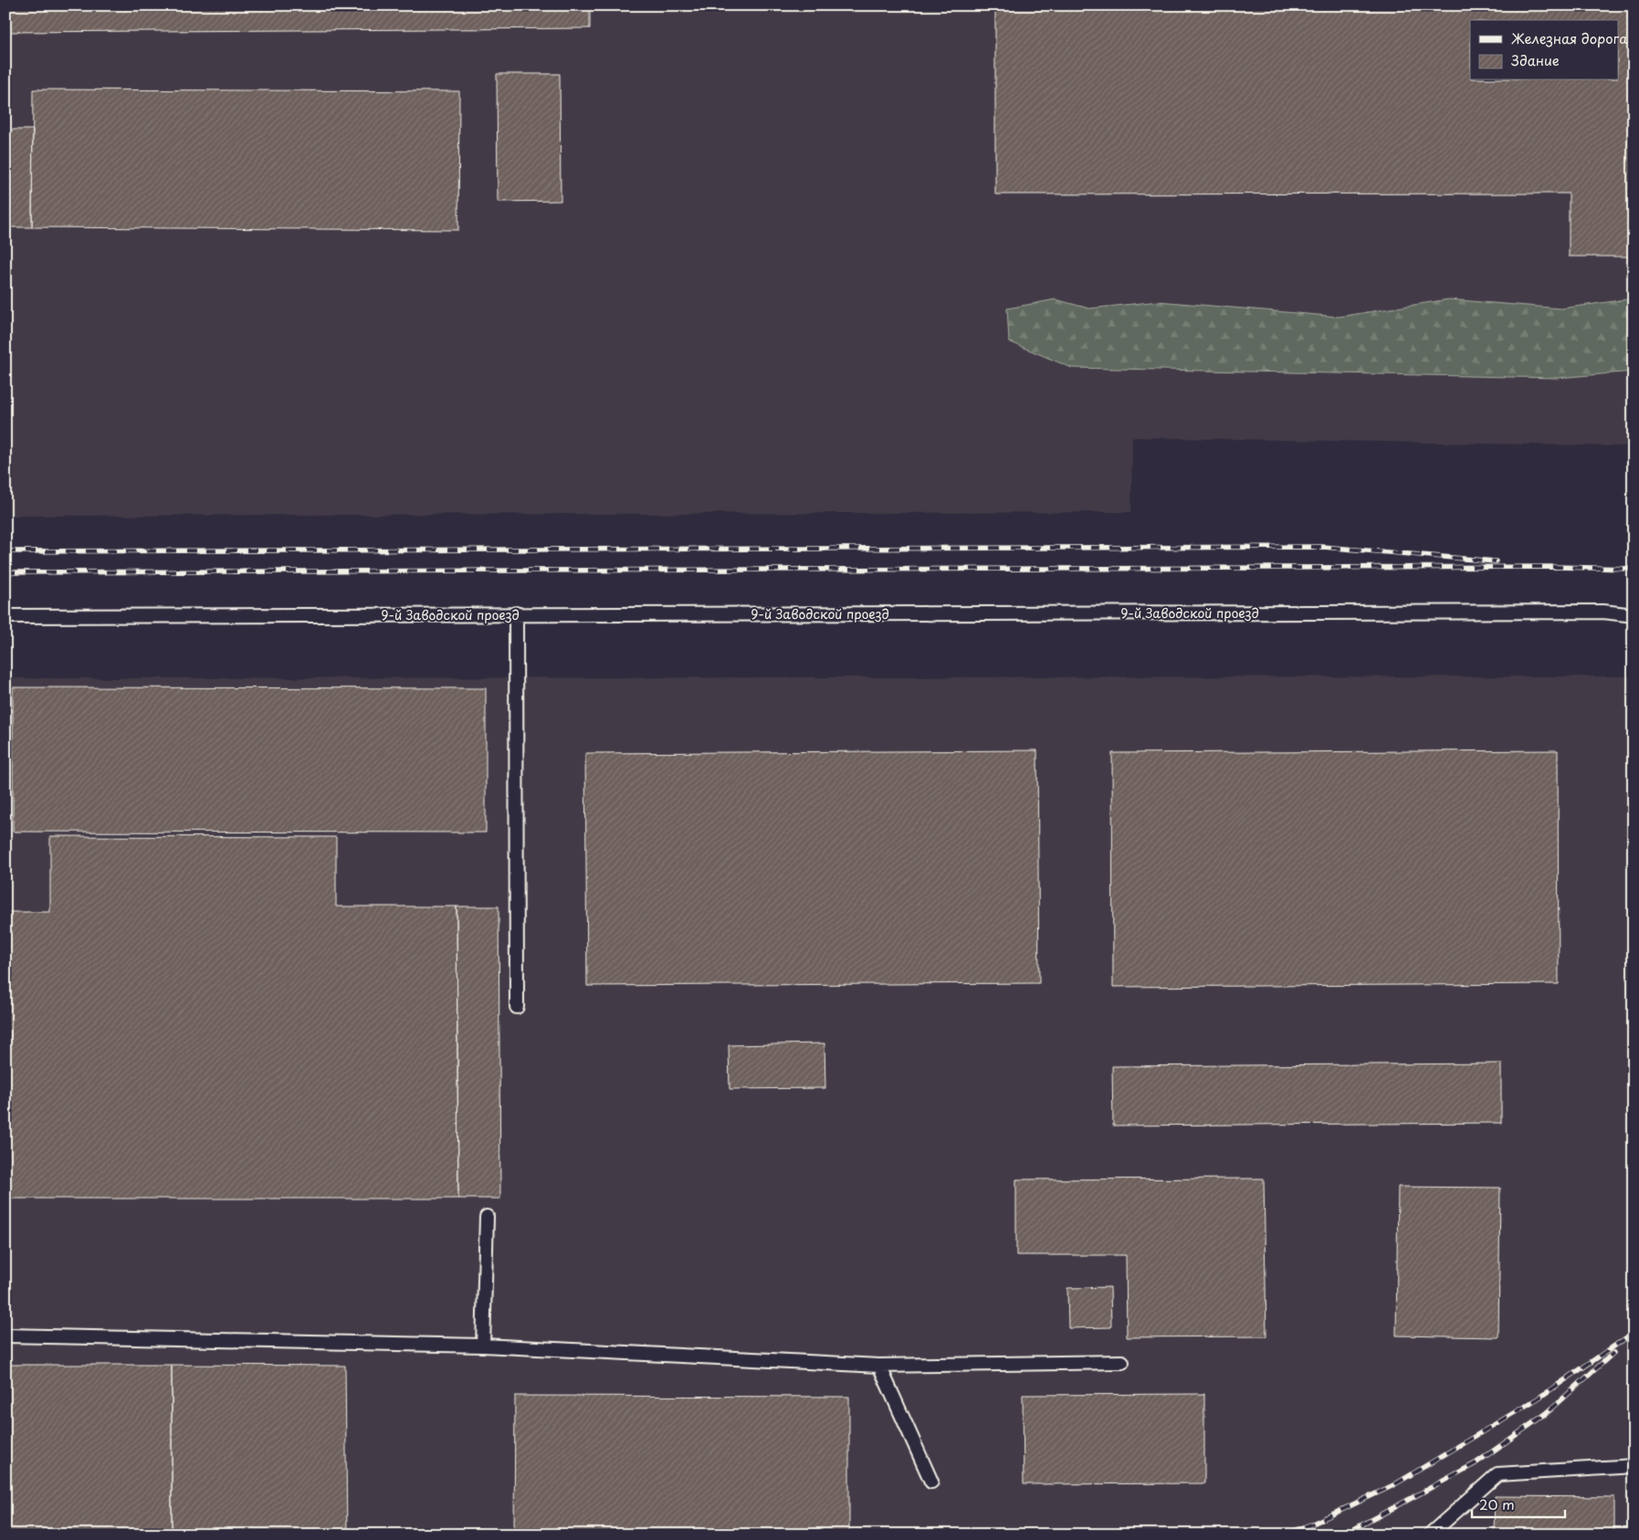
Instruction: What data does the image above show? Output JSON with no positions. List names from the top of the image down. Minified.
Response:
{"streets":{"lane":["9-й Заводской проезд"]},"legend":["Железная дорога","Здание"],"scale_bar":"20 m"}
